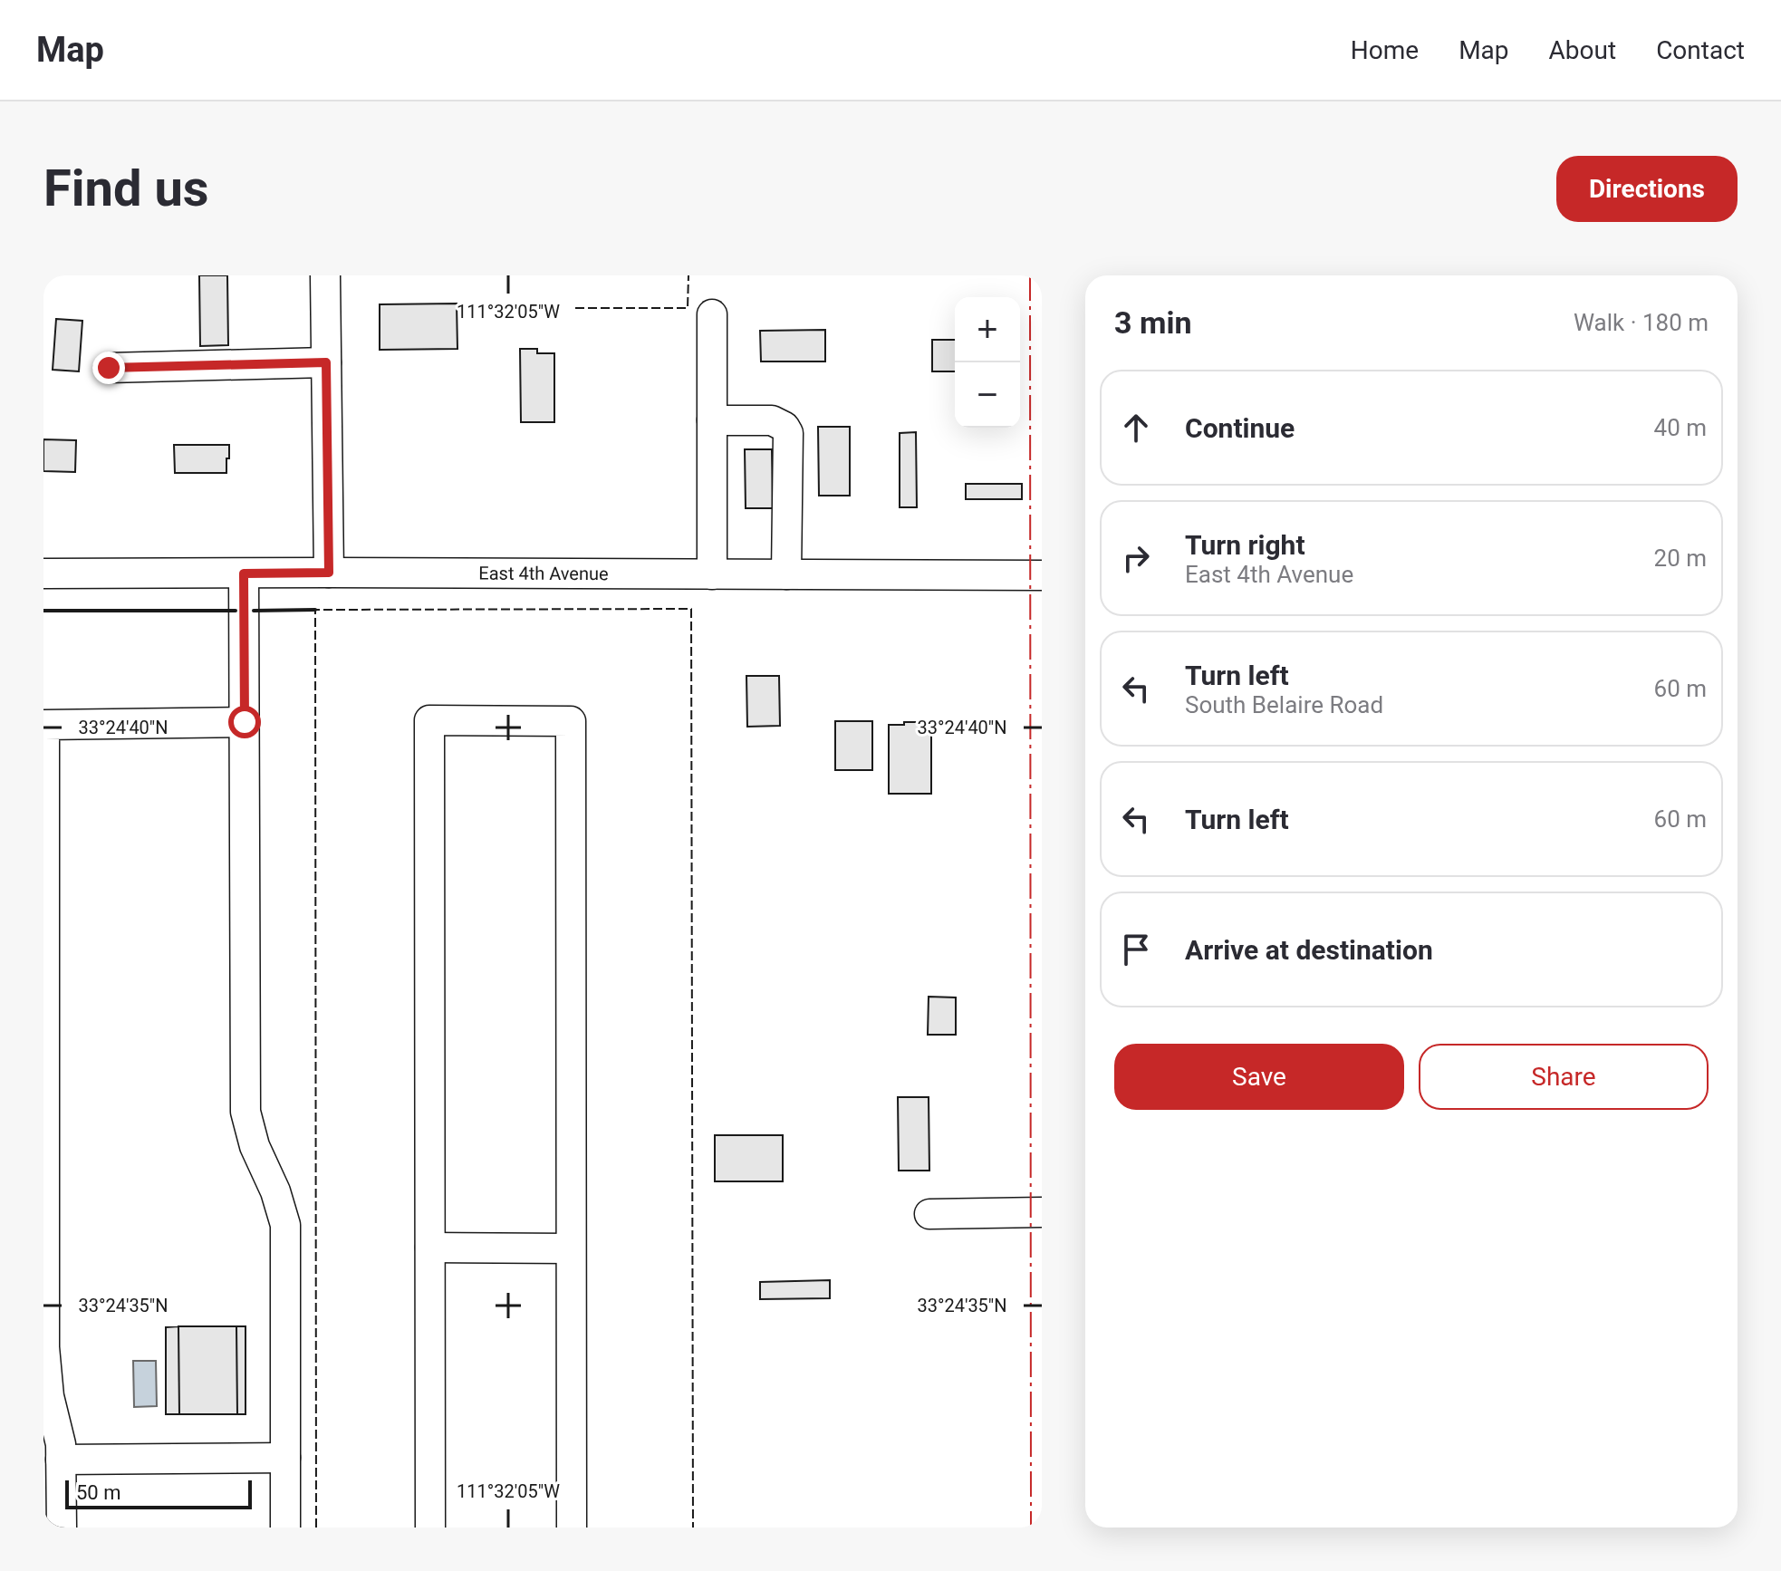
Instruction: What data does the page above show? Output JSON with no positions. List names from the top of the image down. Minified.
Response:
{"streets":{"street":["East 4th Avenue"]},"scale_bar":"50 m","page":{"header":"Map","nav":["Home","Map","About","Contact"],"buttons":["Directions",["Save","Share"]],"title":"Find us","heading":["3 min","Walk · 180 m"],"map_buttons":["+","−"],"list":[["Continue","40 m"],["Turn right","East 4th Avenue","20 m"],["Turn left","South Belaire Road","60 m"],["Turn left","60 m"],"Arrive at destination"],"scale":"50 m"},"coordinates":["111°32'05\"W","33°24'40\"N","33°24'35\"N"]}
